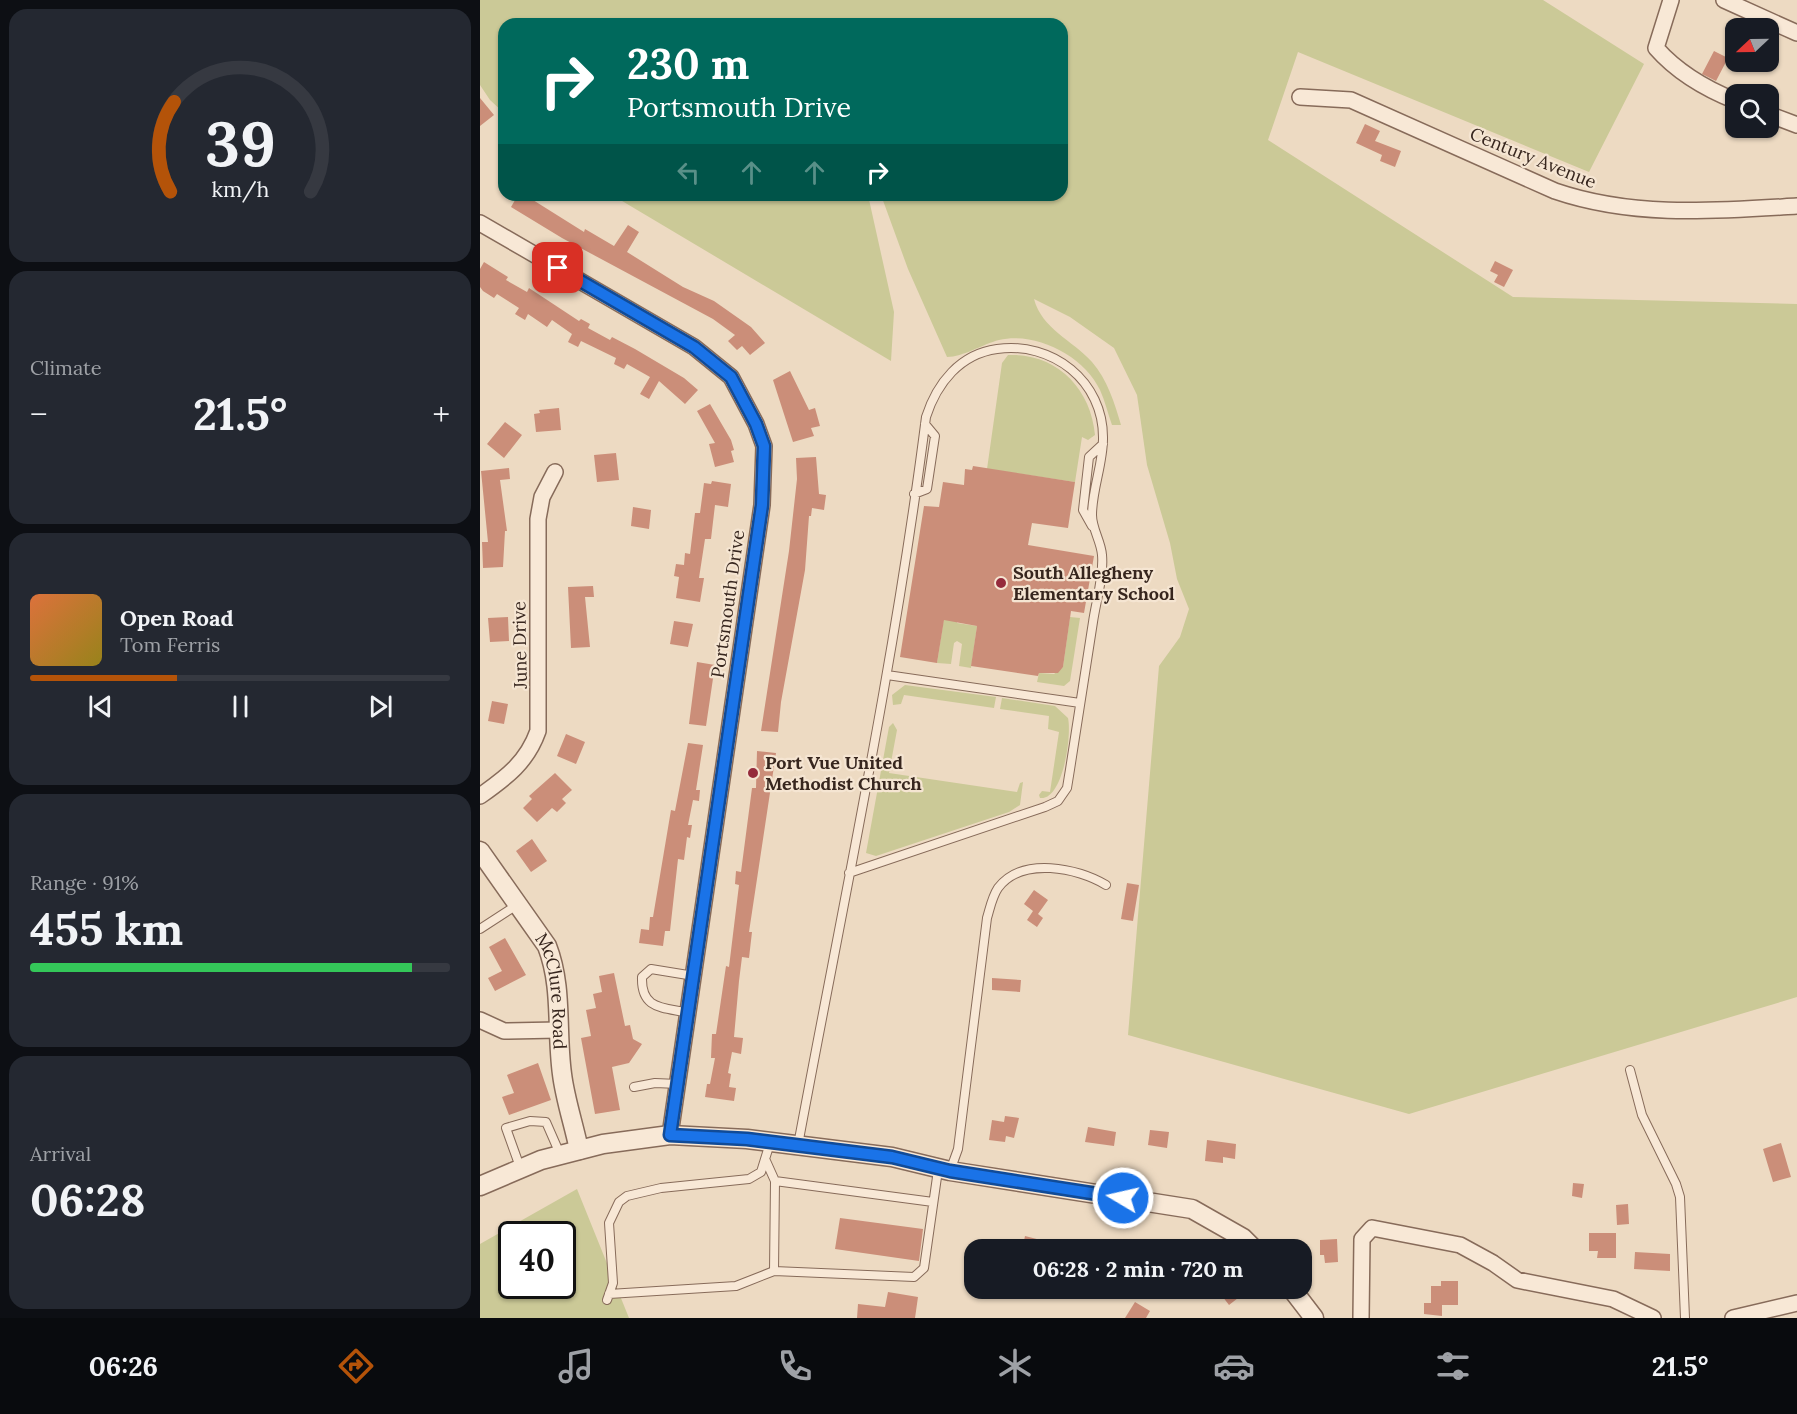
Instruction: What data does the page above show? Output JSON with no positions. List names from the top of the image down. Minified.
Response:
{"streets":{"street":["Century Avenue","Portsmouth Drive","June Drive","McClure Road"]},"places":["South Allegheny Elementary School","Port Vue United Methodist Church"],"north":"left","page":{"turn":["230 m","Portsmouth Drive"],"tile":["Climate",["Range · 91%","455 km"],["Arrival","06:28"]],"heat":["−","21.5°","+"],"song":["Open Road","Tom Ferris"],"limit":"40","trip":"06:28 · 2 min · 720 m","tabs":["06:26","21.5°"],"gauge":["39","km/h"]}}
